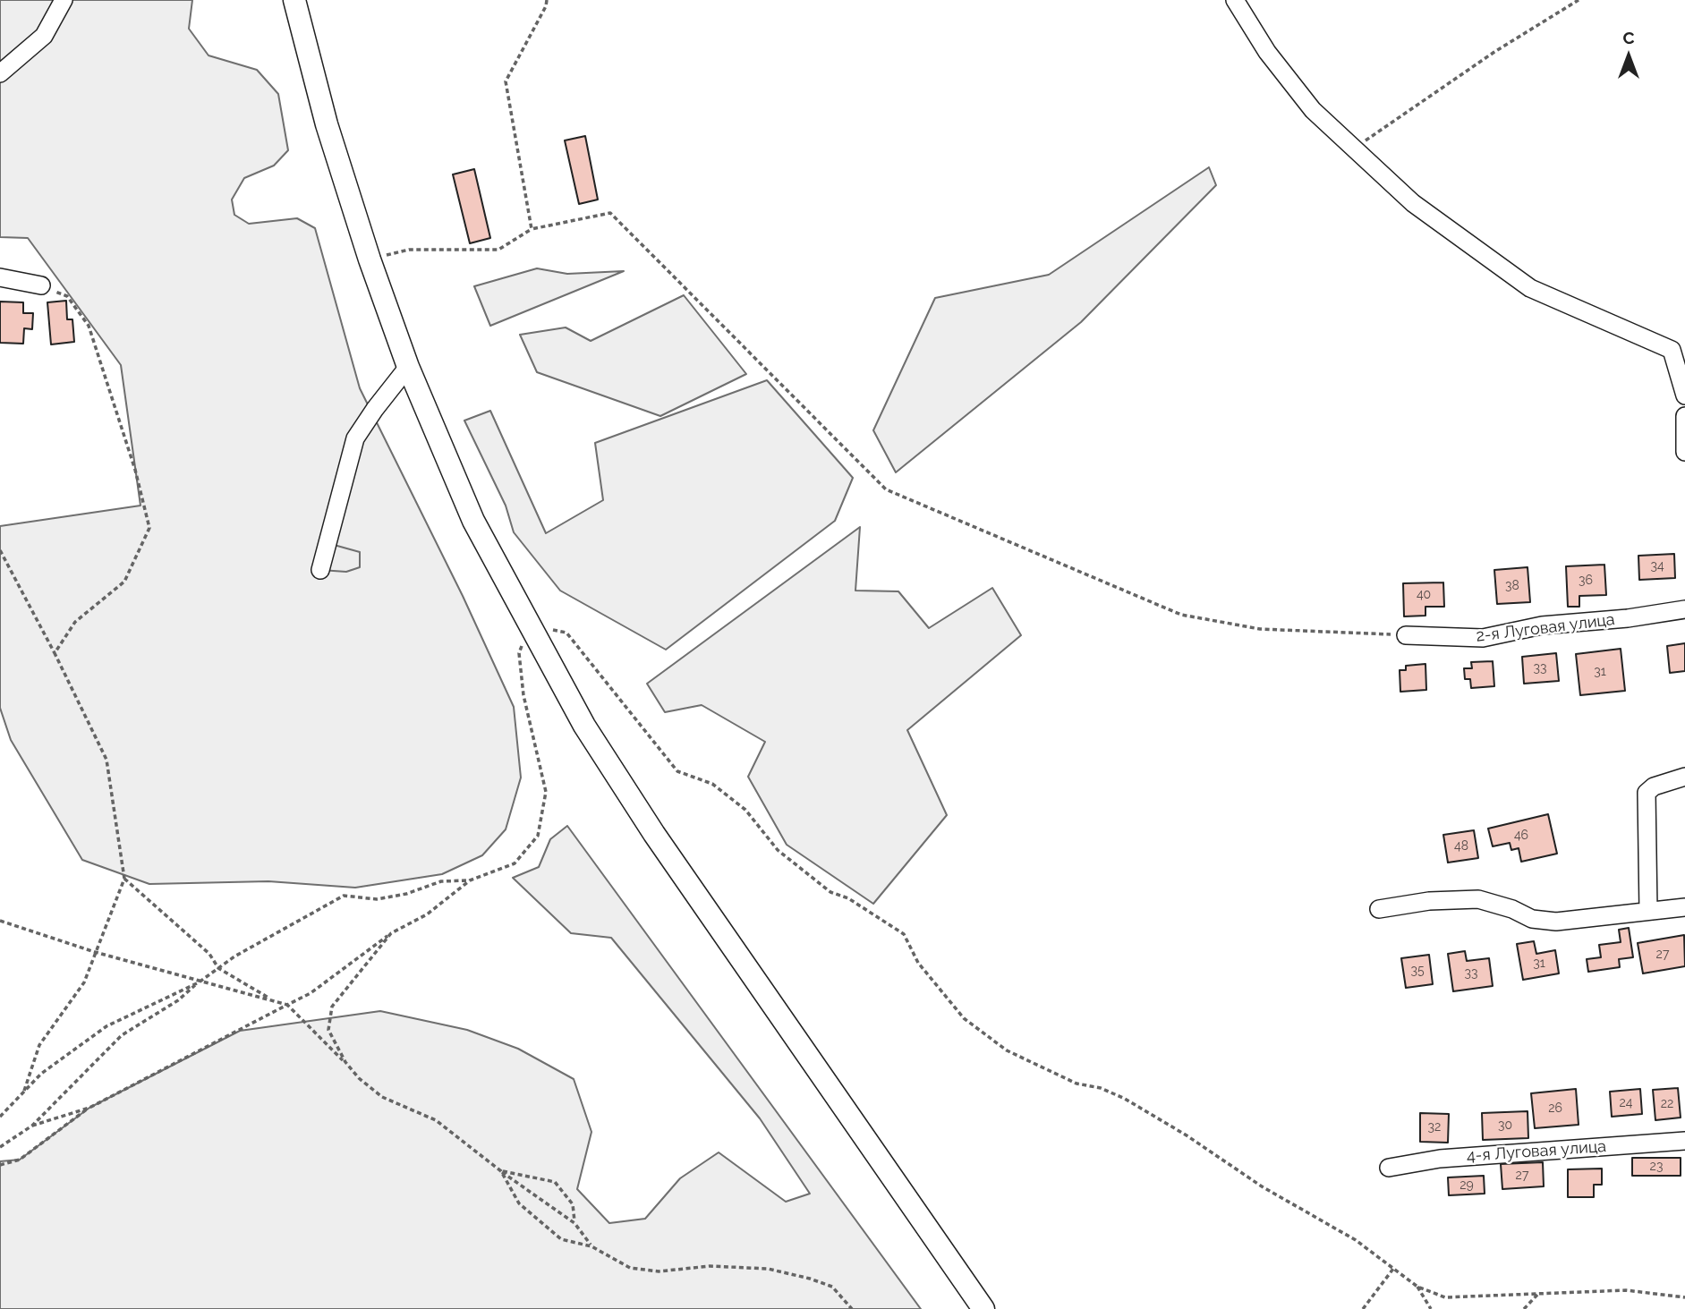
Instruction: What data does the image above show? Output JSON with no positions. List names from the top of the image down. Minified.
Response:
{"streets":{"street":["2-я Луговая улица","4-я Луговая улица"]},"house_numbers":["34","36","38","40","33","31","46","48","27","31","35","33","24","22","26","30","32","23","27","29"],"north":"top"}
